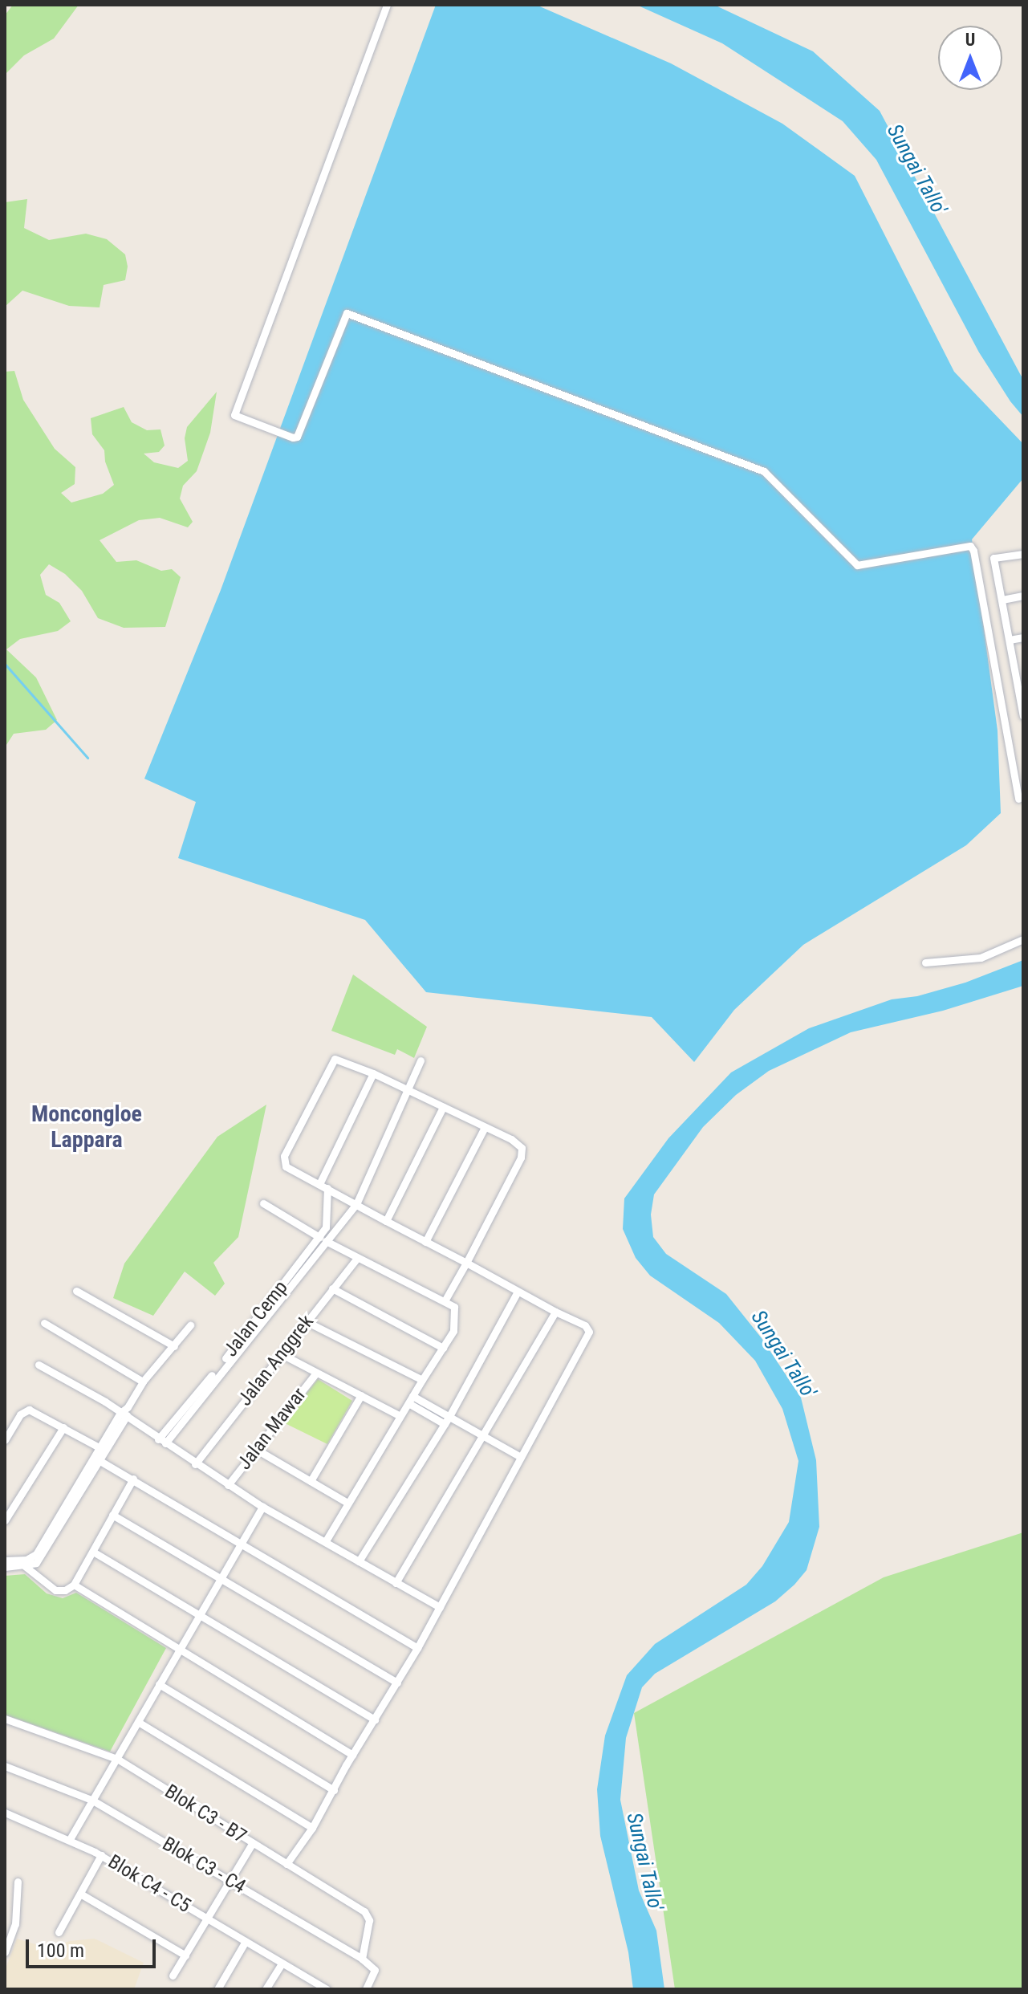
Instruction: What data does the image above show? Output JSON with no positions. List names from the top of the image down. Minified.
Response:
{"streets":{"street":["Jalan Cemp","Jalan Anggrek","Jalan Mawar","Blok C3 - B7","Blok C3 - C4","Blok C4 - C5"]},"crossings":[["Blok C3 - B7","Blok C3 - C4"]],"districts":["Moncongloe Lappara"],"water":["Sungai Tallo'"],"scale_bar":"100 m","north":"top"}
